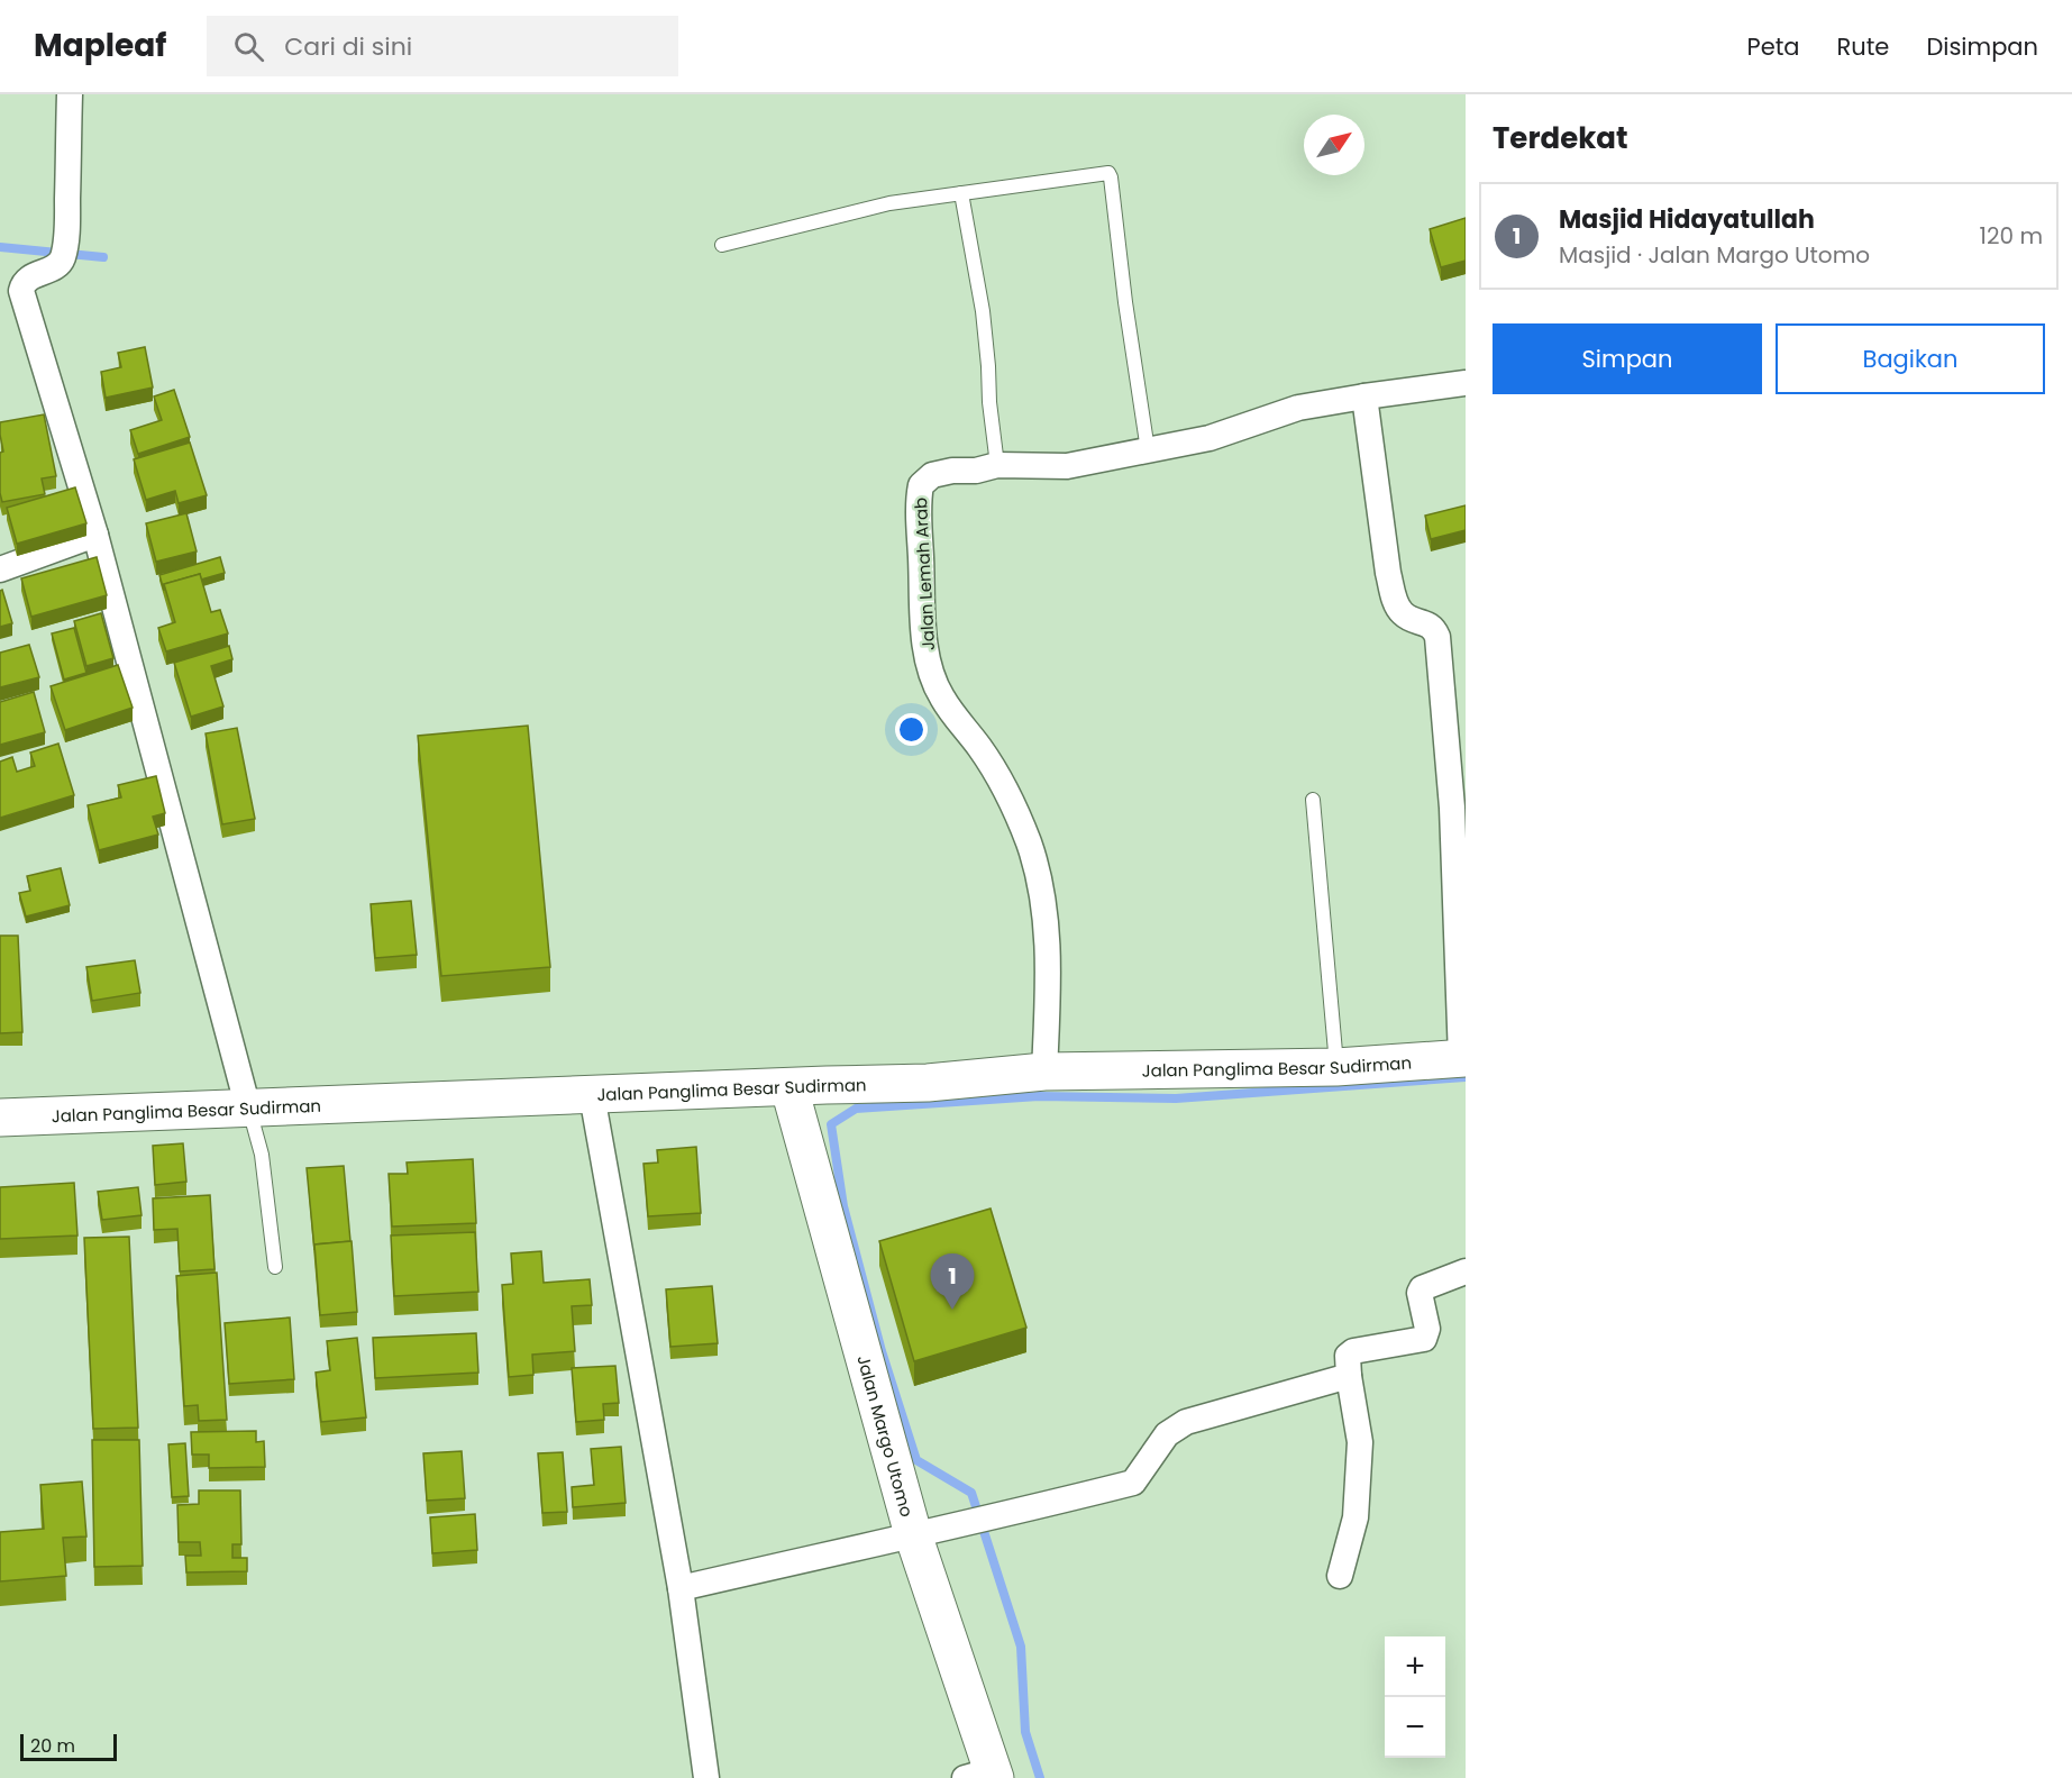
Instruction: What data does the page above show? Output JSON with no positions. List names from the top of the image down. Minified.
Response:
{"streets":{"main road":["Jalan Panglima Besar Sudirman","Jalan Margo Utomo"],"street":["Jalan Lemah Arab"]},"crossings":[["Jalan Lemah Arab","Jalan Panglima Besar Sudirman"],["Jalan Panglima Besar Sudirman","Jalan Margo Utomo"]],"scale_bar":"20 m","north":"top right","page":{"header":"Mapleaf","search":"Cari di sini","nav":["Peta","Rute","Disimpan"],"heading":"Terdekat","list":[{"mark":"1","name":"Masjid Hidayatullah","note":"Masjid · Jalan Margo Utomo","value":"120 m"}],"buttons":["Simpan","Bagikan"],"pins":"1","map_buttons":["+","−"],"scale":"20 m"}}
